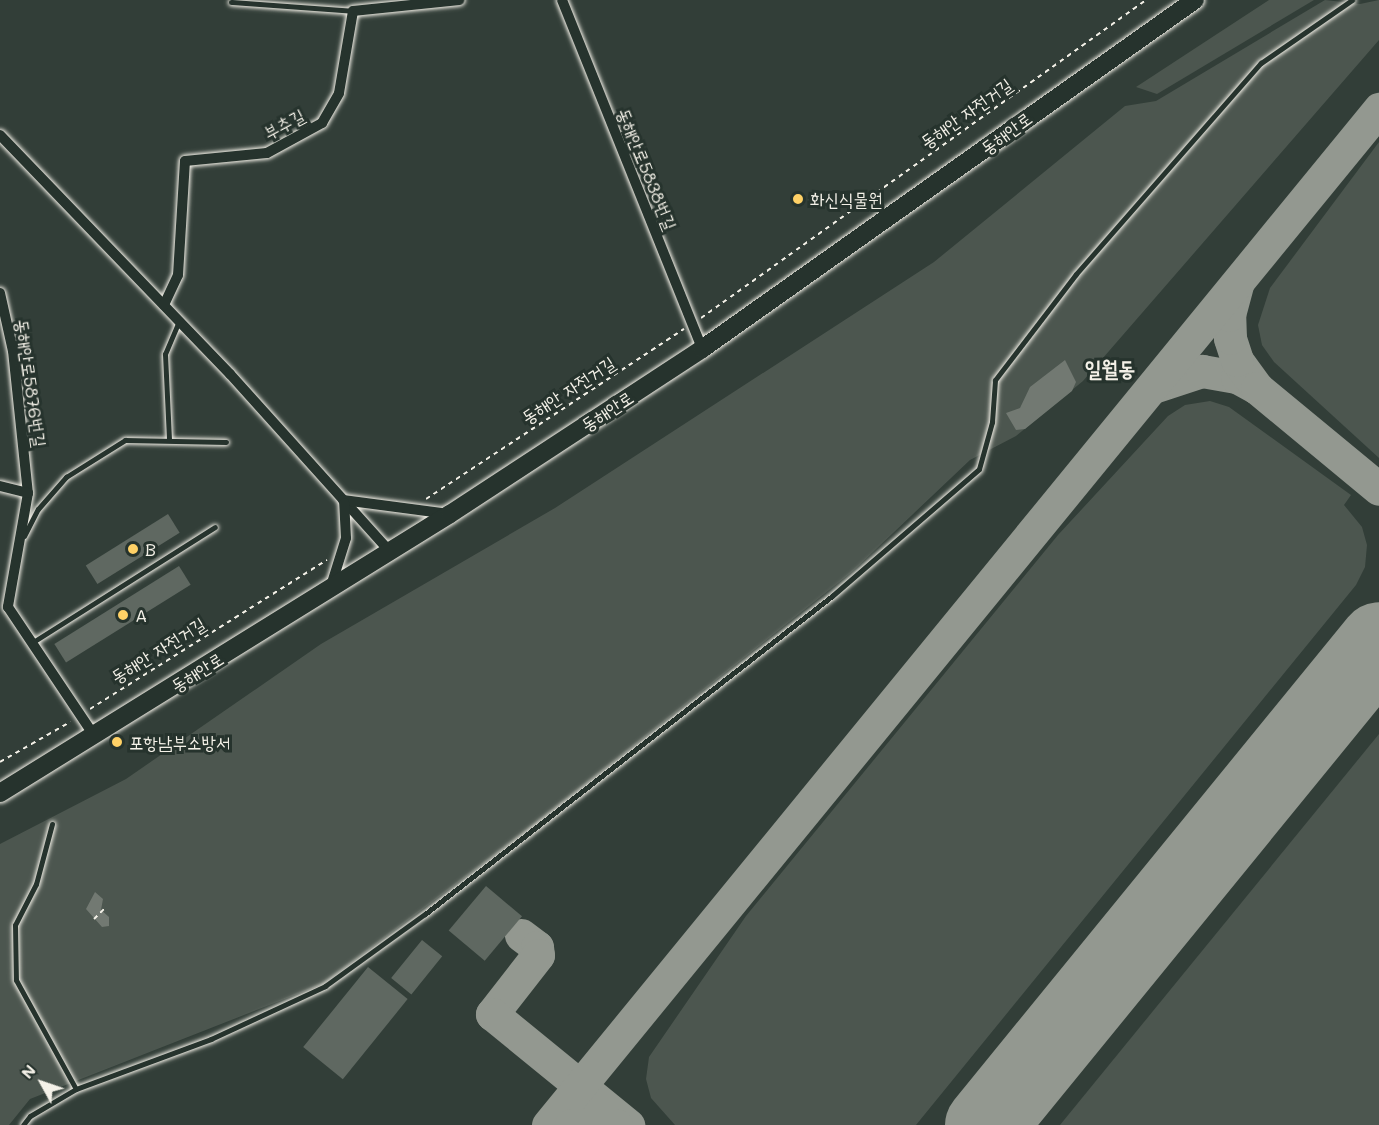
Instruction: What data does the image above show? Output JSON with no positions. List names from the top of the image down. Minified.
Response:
{"streets":{"main road":["동해안로"],"street":["부추길","동해안로5838번길","동해안로5876번길"],"path":["동해안 자전거길"]},"crossings":[["동해안 자전거길","동해안로5838번길"],["동해안 자전거길","동해안로5876번길"],["동해안로","동해안로5838번길"],["동해안로","동해안로5876번길"]],"districts":["일월동"],"places":["화신식물원","B","A","포항남부소방서"],"north":"top left"}
